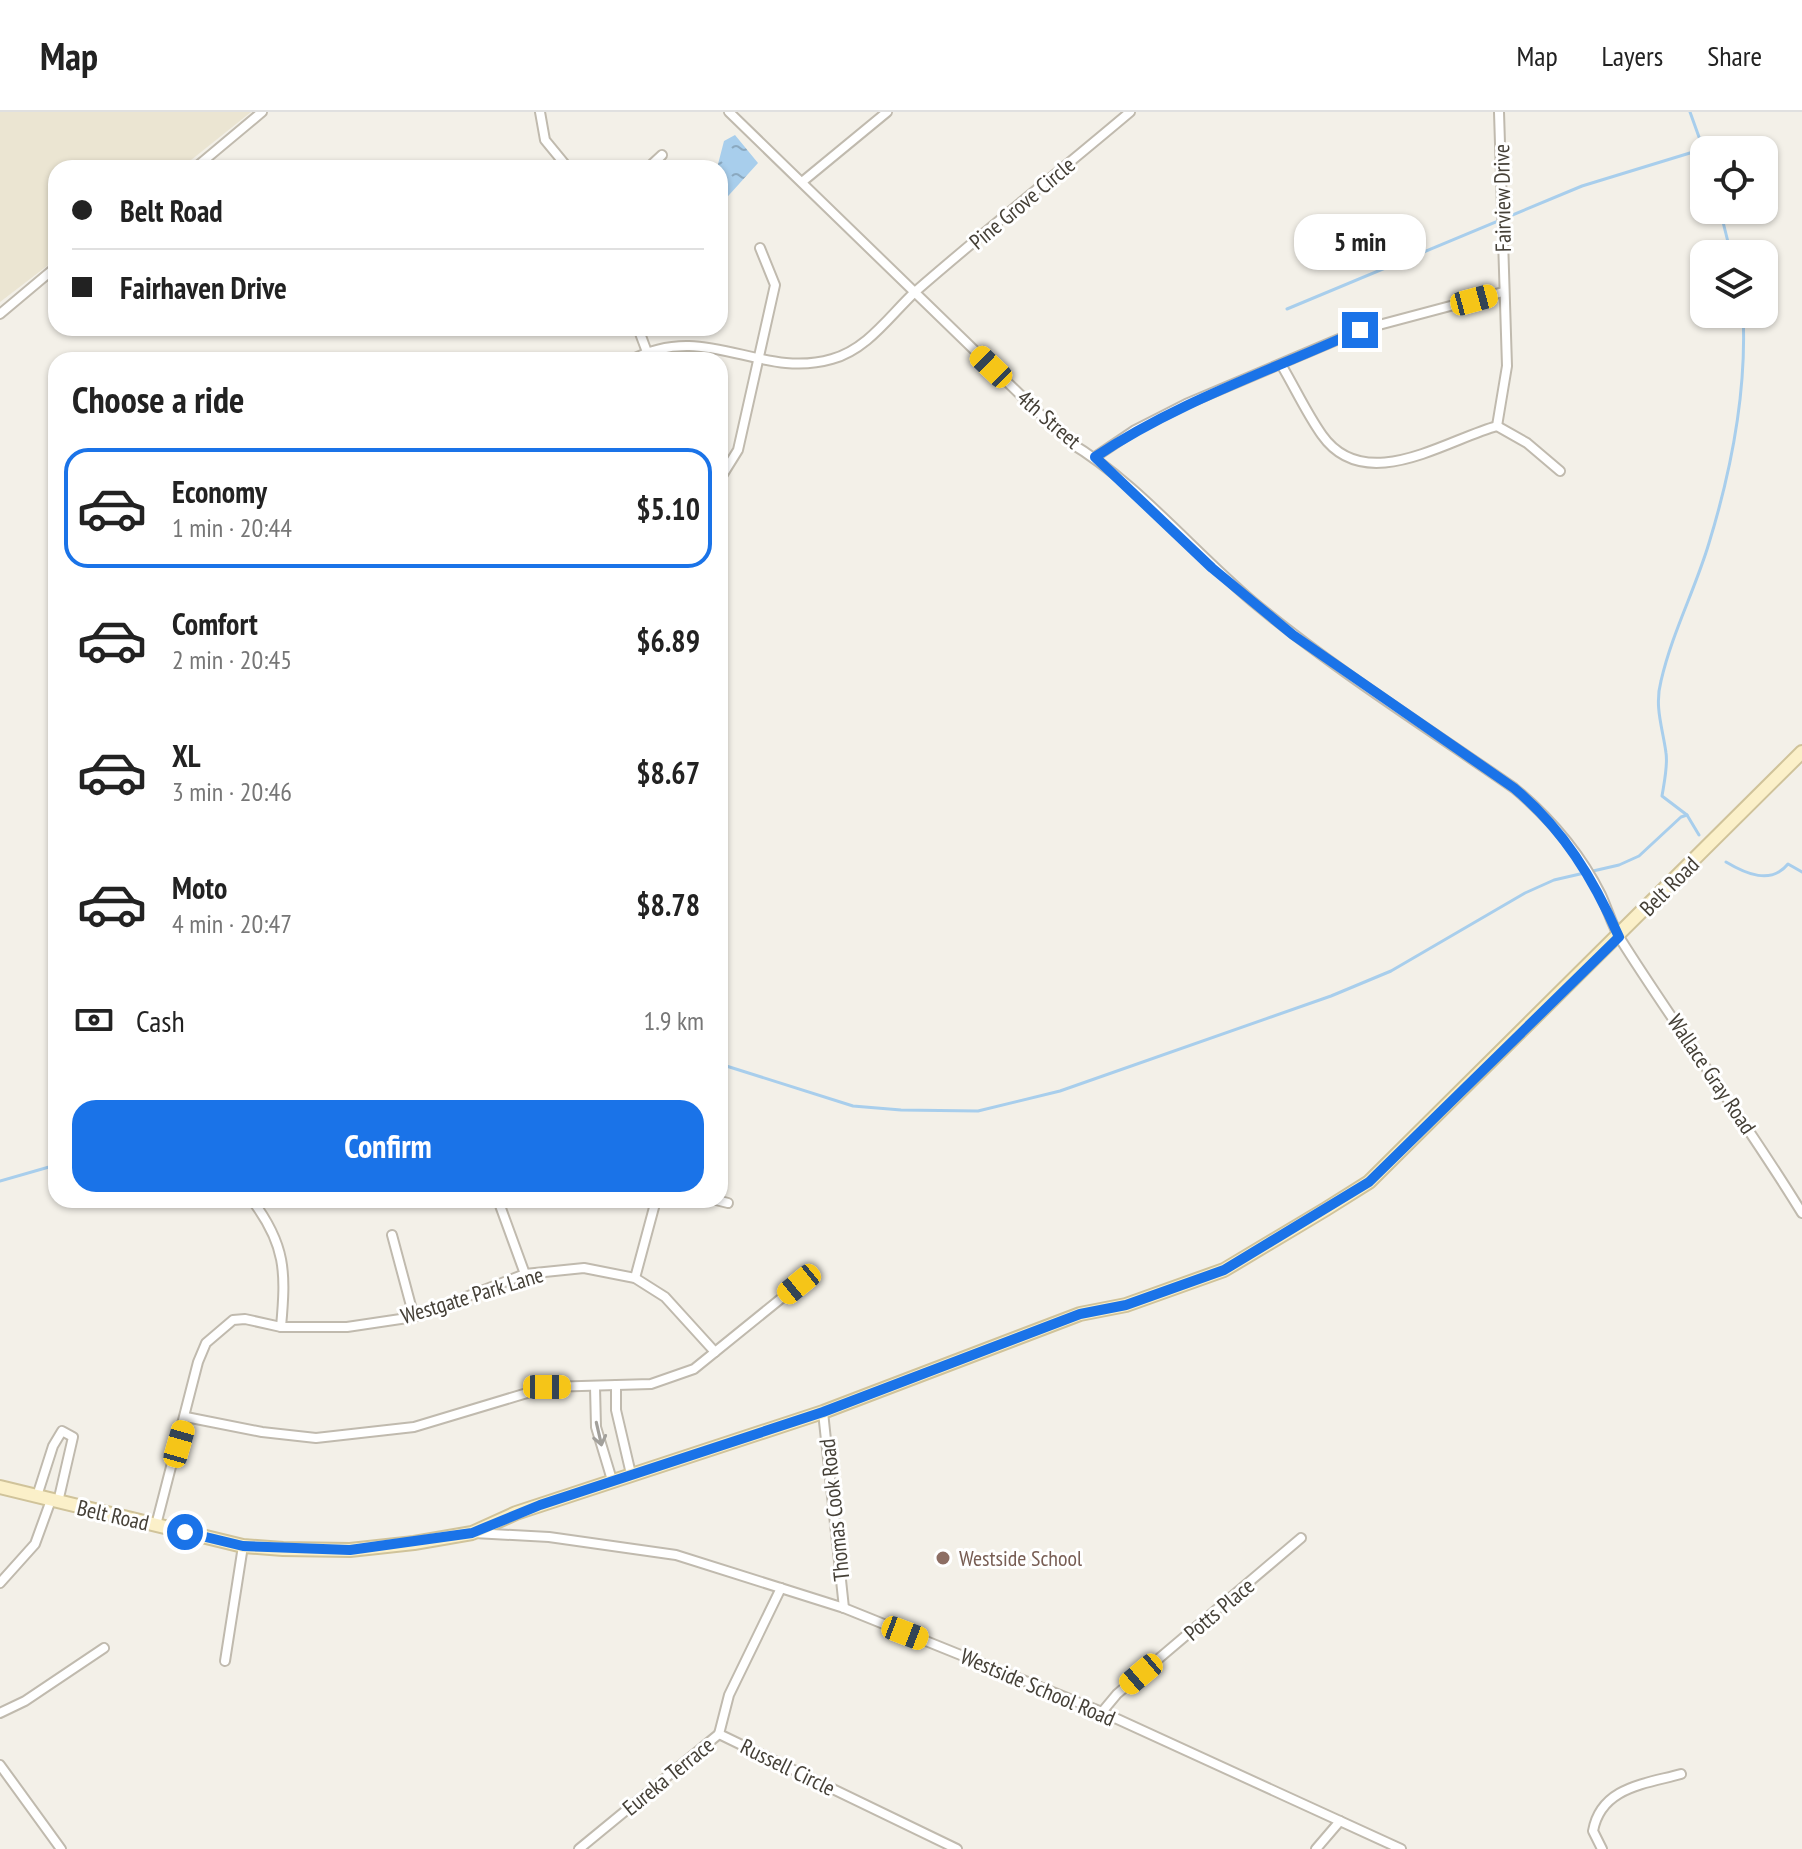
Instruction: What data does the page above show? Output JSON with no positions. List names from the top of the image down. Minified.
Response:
{"streets":{"street":["Fairview Drive","Pine Grove Circle","4th Street","Belt Road","Wallace Gray Road","Westgate Park Lane","Thomas Cook Road","Potts Place","Westside School Road","Russell Circle","Eureka Terrace"]},"crossings":[["Pine Grove Circle","4th Street"],["4th Street","Belt Road"],["4th Street","Wallace Gray Road"],["Belt Road","Wallace Gray Road"],["Belt Road","Westgate Park Lane"],["Belt Road","Thomas Cook Road"],["Belt Road","Westside School Road"],["Thomas Cook Road","Westside School Road"],["Potts Place","Westside School Road"],["Westside School Road","Russell Circle"],["Russell Circle","Eureka Terrace"]],"places":["Westside School"],"page":{"header":"Map","nav":["Map","Layers","Share"],"banner":["Belt Road","Fairhaven Drive"],"bubble":"5 min","heading":"Choose a ride","list":[{"name":"Economy","note":"1 min · 20:44","value":"$5.10"},{"name":"Comfort","note":"2 min · 20:45","value":"$6.89"},{"name":"XL","note":"3 min · 20:46","value":"$8.67"},{"name":"Moto","note":"4 min · 20:47","value":"$8.78"}],"pay":["Cash","1.9 km"],"buttons":"Confirm"}}
